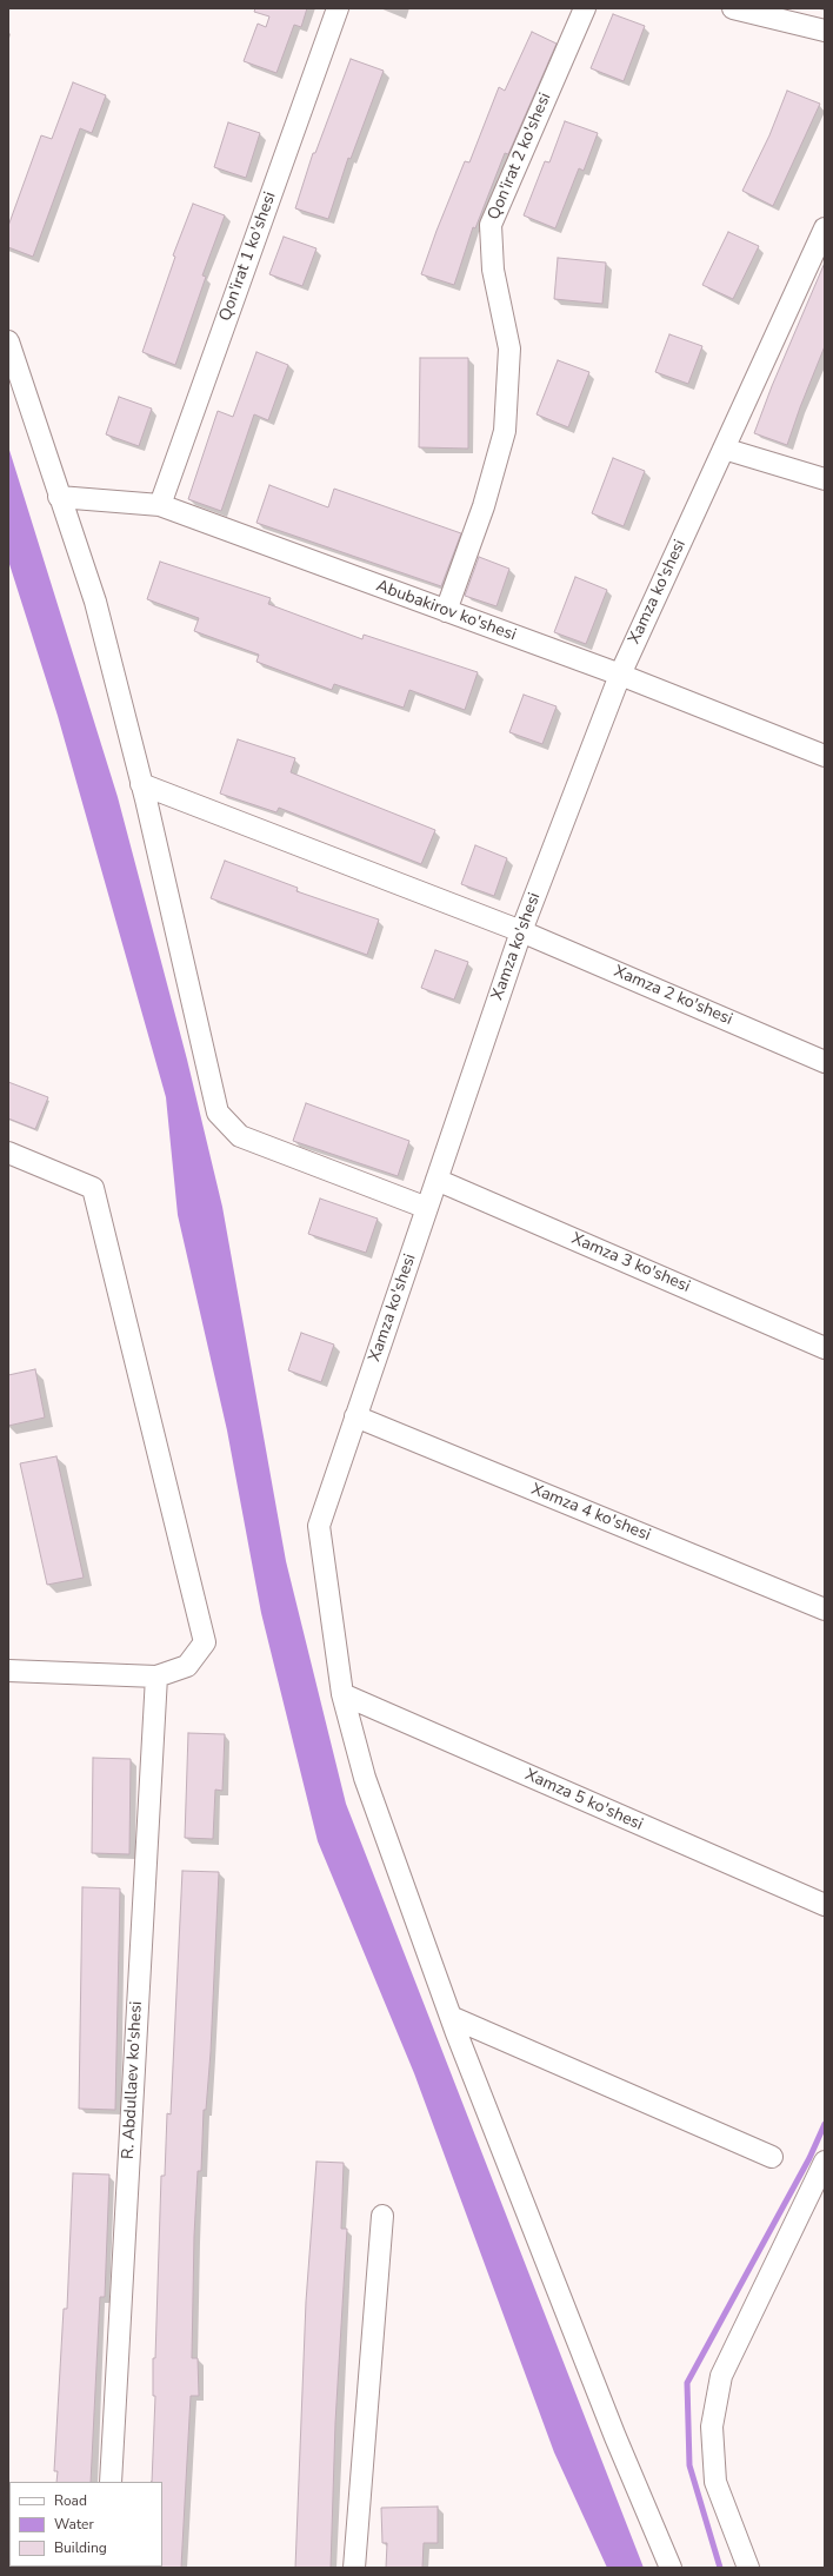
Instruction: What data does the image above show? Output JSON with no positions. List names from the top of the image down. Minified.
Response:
{"streets":{"street":["Qon'irat 2 ko'shesi","Qon'irat 1 ko'shesi","Xamza ko'shesi","Abubakirov ko'shesi","Xamza 2 ko'shesi","Xamza 3 ko'shesi","Xamza 4 ko'shesi","Xamza 5 ko'shesi","R. Abdullaev ko'shesi"]},"crossings":[["Qon'irat 2 ko'shesi","Abubakirov ko'shesi"],["Qon'irat 1 ko'shesi","Abubakirov ko'shesi"],["Xamza ko'shesi","Abubakirov ko'shesi"],["Xamza ko'shesi","Xamza 2 ko'shesi"],["Xamza ko'shesi","Xamza 3 ko'shesi"],["Xamza ko'shesi","Xamza 4 ko'shesi"],["Xamza ko'shesi","Xamza 5 ko'shesi"]],"legend":["Road","Water","Building"]}
